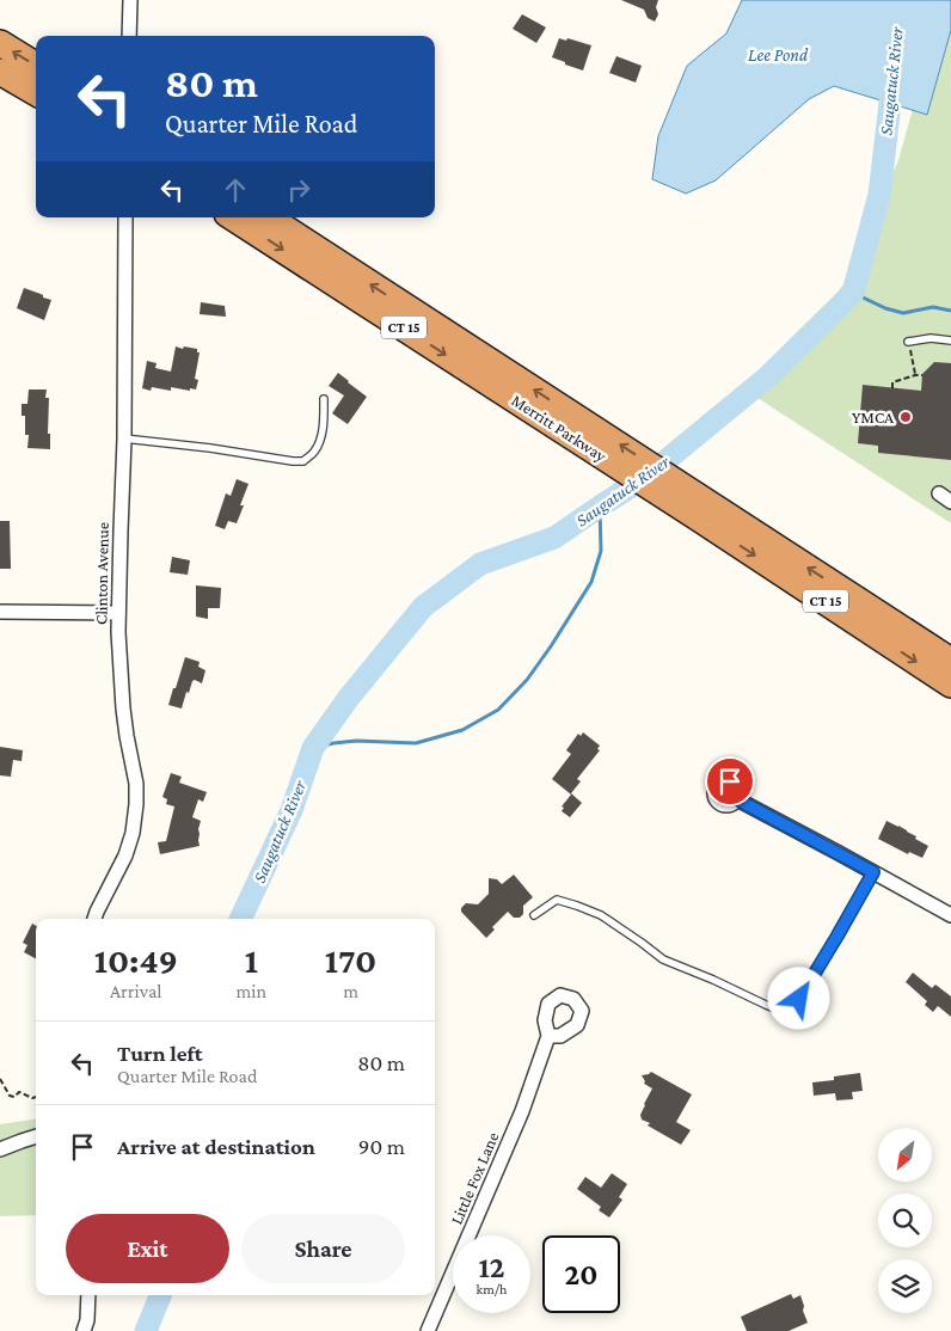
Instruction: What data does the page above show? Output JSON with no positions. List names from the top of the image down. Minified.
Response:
{"streets":{"highway":["CT 15","Merritt Parkway"],"street":["Clinton Avenue","Little Fox Lane"]},"water":["Lee Pond","Saugatuck River"],"places":["YMCA"],"north":"bottom left","page":{"turn":["80 m","Quarter Mile Road"],"eta":["10:49","Arrival","1","min","170","m"],"list":[{"name":"Turn left","note":"Quarter Mile Road","value":"80 m"},{"name":"Arrive at destination","value":"90 m"}],"buttons":["Exit","Share"],"speed":"12 km/h","limit":"20"}}
